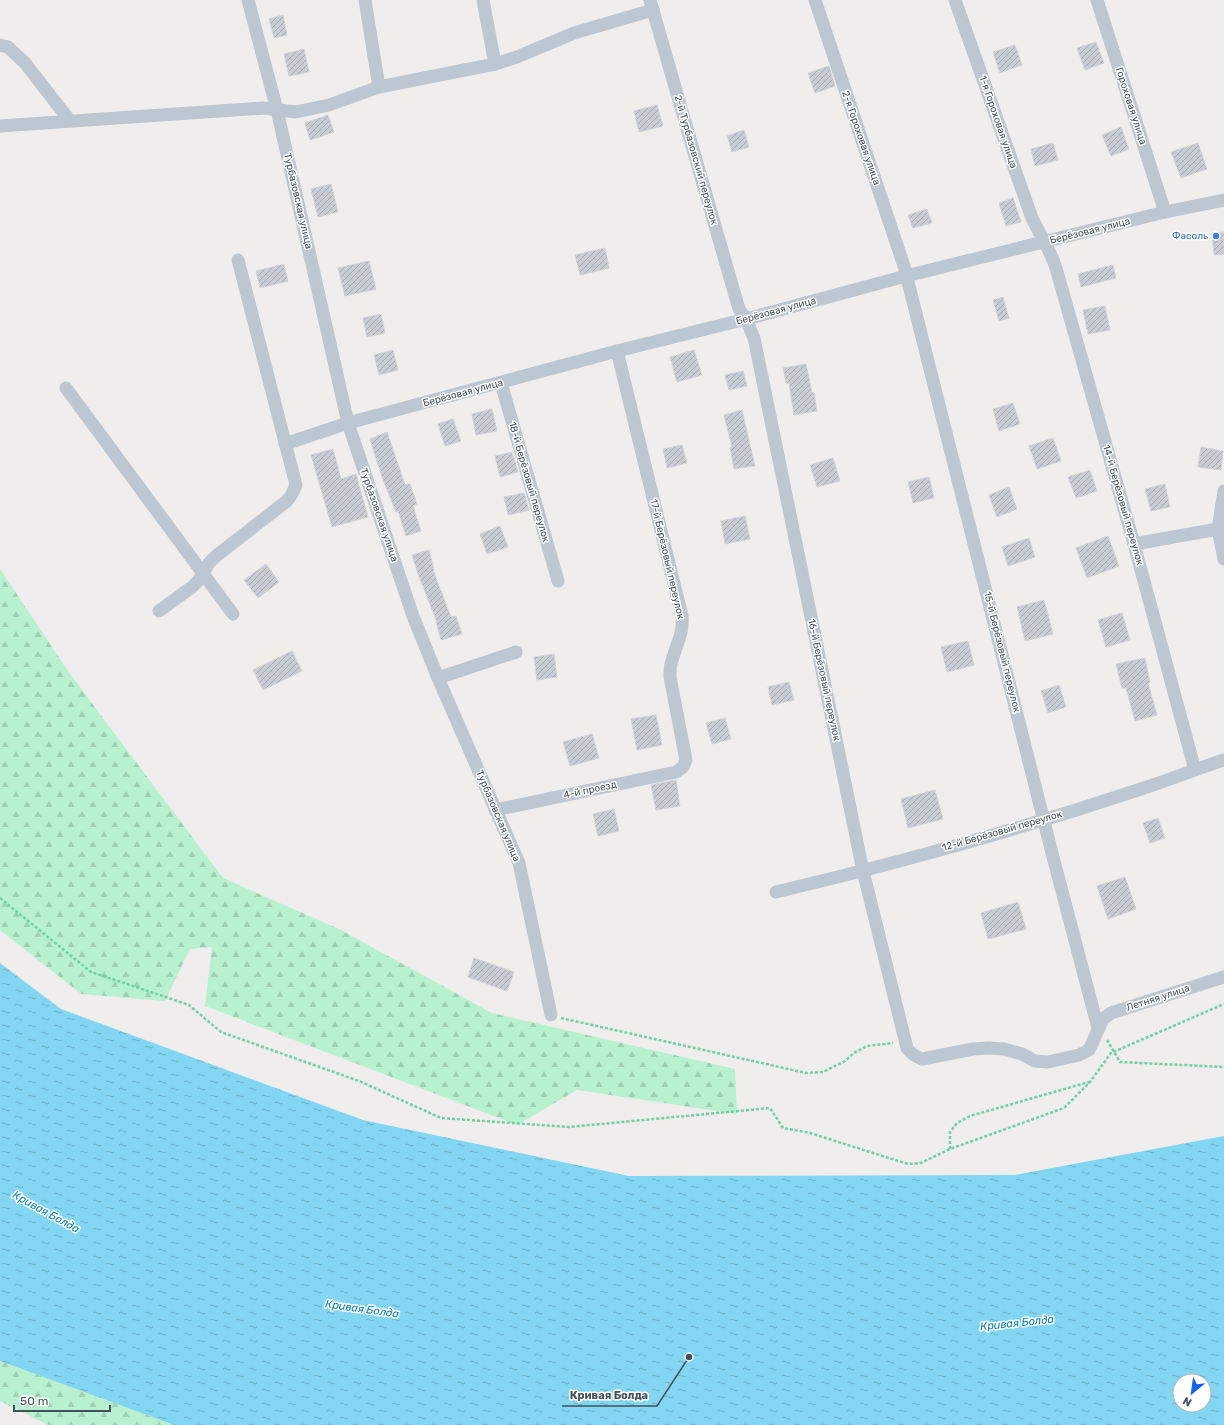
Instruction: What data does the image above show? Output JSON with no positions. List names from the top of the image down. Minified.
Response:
{"streets":{"street":["Гороховая улица","1-я Гороховая улица","2-я Гороховая улица","2-й Турбазовский переулок","Турбазовская улица","Берёзовая улица","18-й Берёзовый переулок","14-й Берёзовый переулок","17-й Берёзовый переулок","15-й Берёзовый переулок","16-й Берёзовый переулок","4-й проезд","12-й Берёзовый переулок","Летняя улица"]},"crossings":[["Гороховая улица","Берёзовая улица"],["1-я Гороховая улица","Берёзовая улица"],["1-я Гороховая улица","14-й Берёзовый переулок"],["2-я Гороховая улица","Берёзовая улица"],["2-я Гороховая улица","15-й Берёзовый переулок"],["2-й Турбазовский переулок","Берёзовая улица"],["2-й Турбазовский переулок","16-й Берёзовый переулок"],["Турбазовская улица","Берёзовая улица"],["Турбазовская улица","4-й проезд"],["Берёзовая улица","18-й Берёзовый переулок"],["Берёзовая улица","14-й Берёзовый переулок"],["Берёзовая улица","17-й Берёзовый переулок"],["Берёзовая улица","15-й Берёзовый переулок"],["Берёзовая улица","16-й Берёзовый переулок"],["14-й Берёзовый переулок","12-й Берёзовый переулок"],["17-й Берёзовый переулок","4-й проезд"],["15-й Берёзовый переулок","12-й Берёзовый переулок"],["15-й Берёзовый переулок","Летняя улица"],["16-й Берёзовый переулок","12-й Берёзовый переулок"],["16-й Берёзовый переулок","Летняя улица"]],"water":["Кривая Болда"],"places":["Фасоль","Кривая Болда"],"scale_bar":"50 m","north":"bottom left"}
